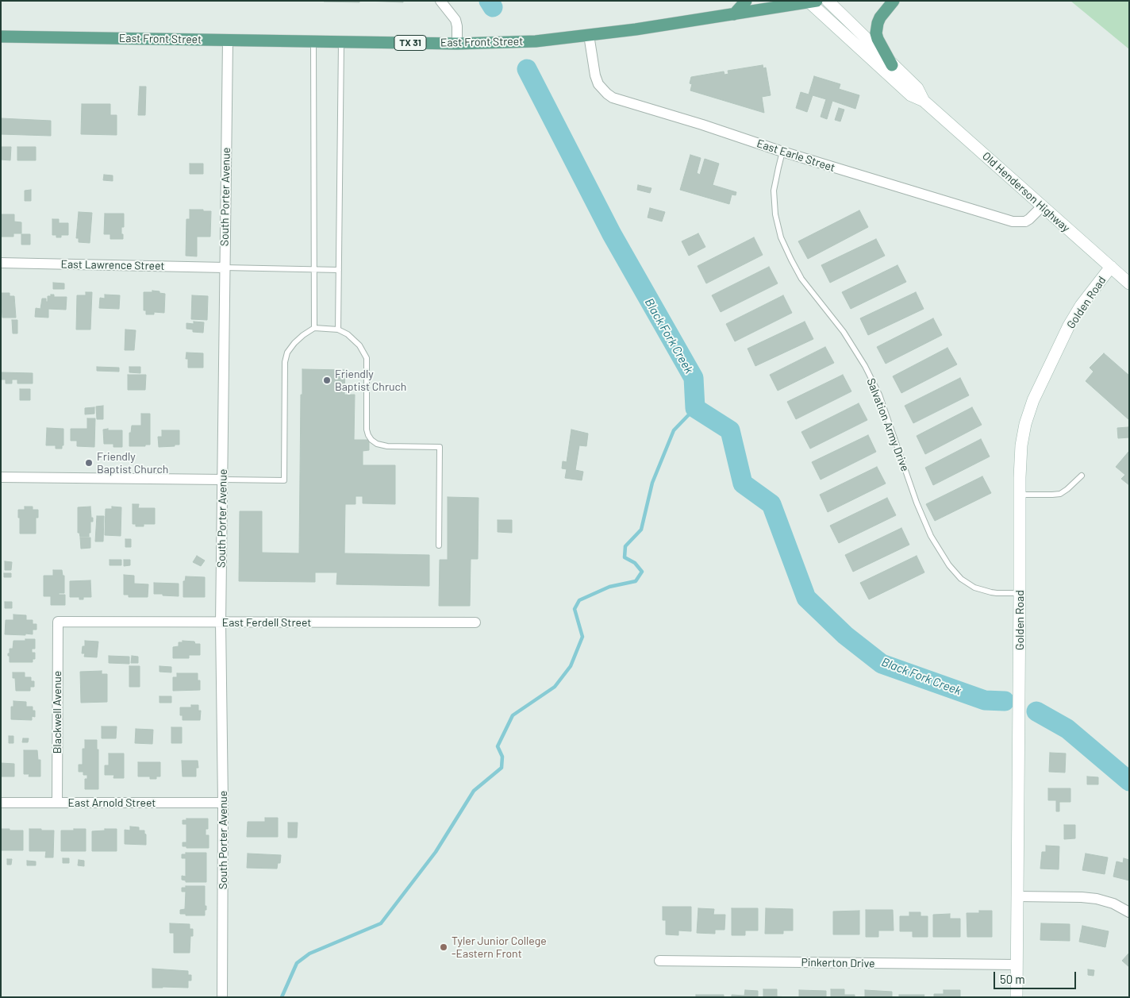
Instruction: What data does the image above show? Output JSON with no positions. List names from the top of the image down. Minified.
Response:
{"streets":{"main road":["East Front Street","TX 31"],"street":["East Earle Street","Old Henderson Highway","South Porter Avenue","East Lawrence Street","Golden Road","East Ferdell Street","Blackwell Avenue","East Arnold Street","Pinkerton Drive"],"lane":["Salvation Army Drive"]},"crossings":[["East Front Street","East Earle Street"],["East Front Street","Old Henderson Highway"],["East Front Street","South Porter Avenue"],["East Earle Street","Old Henderson Highway"],["East Earle Street","Salvation Army Drive"],["Old Henderson Highway","Golden Road"],["South Porter Avenue","East Lawrence Street"],["South Porter Avenue","East Ferdell Street"],["South Porter Avenue","East Arnold Street"],["Golden Road","Salvation Army Drive"],["Golden Road","Pinkerton Drive"],["East Ferdell Street","Blackwell Avenue"],["Blackwell Avenue","East Arnold Street"]],"water":["Black Fork Creek"],"places":["Friendly Baptist Chruch","Friendly Baptist Church","Tyler Junior College -Eastern Front"],"scale_bar":"50 m"}
